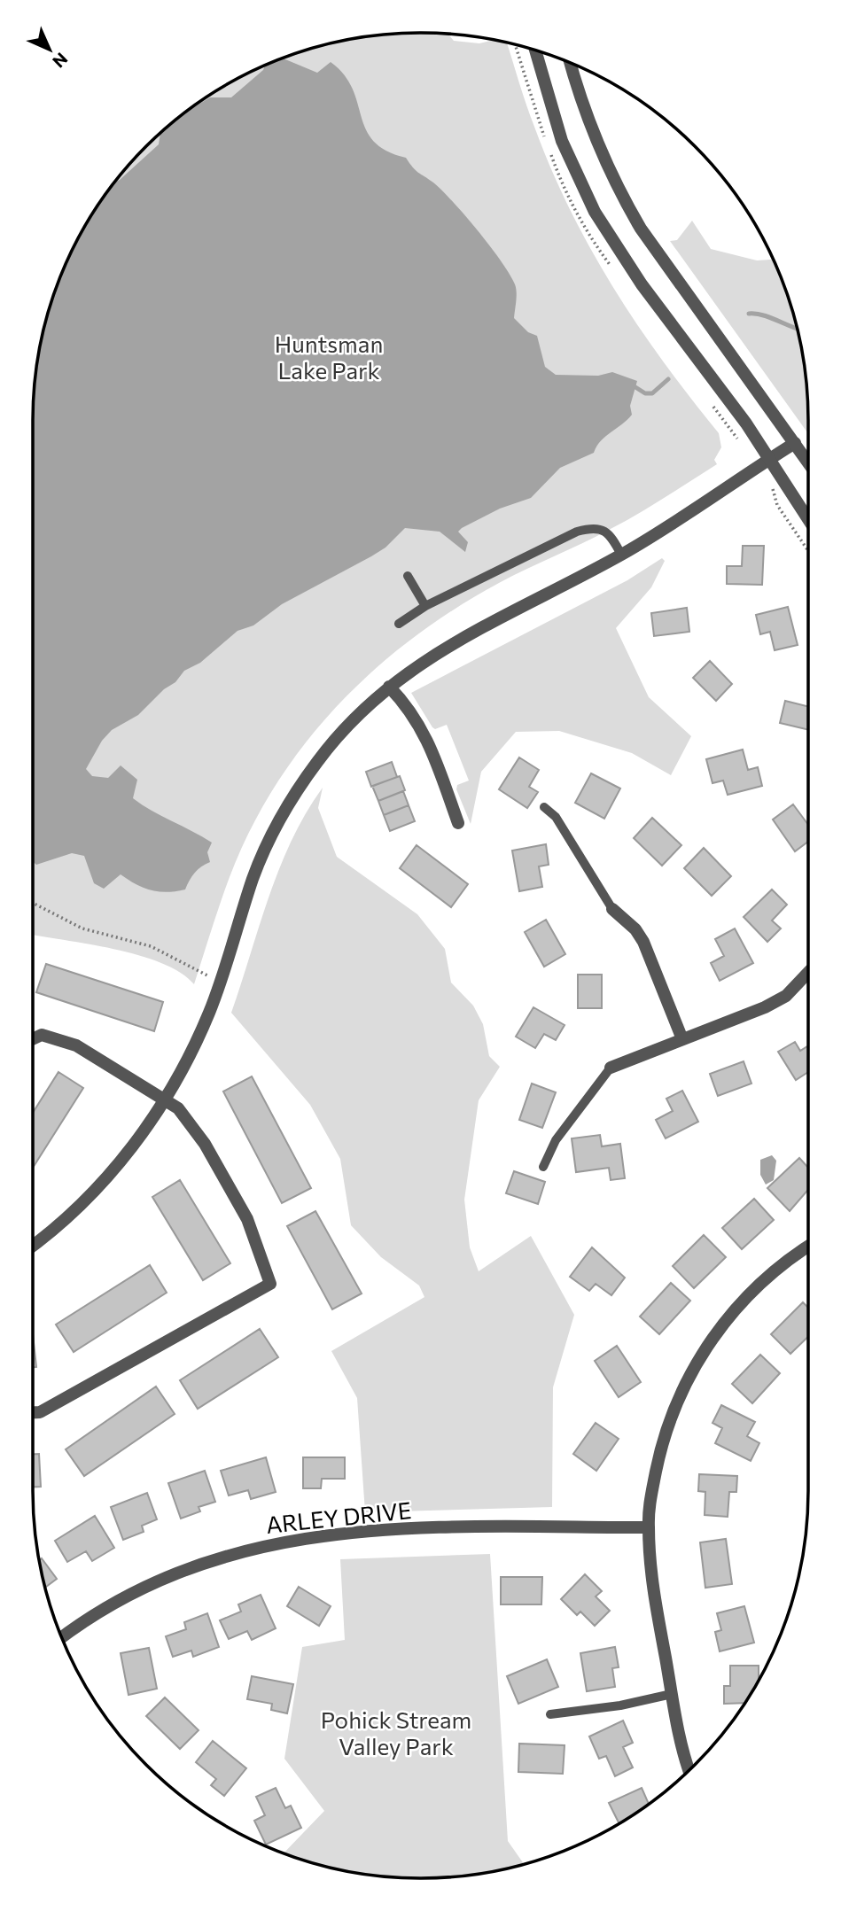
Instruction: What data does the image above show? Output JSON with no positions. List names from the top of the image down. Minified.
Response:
{"streets":{"street":["ARLEY DRIVE"]},"parks":["Huntsman Lake Park","Pohick Stream Valley Park"],"north":"bottom right"}
